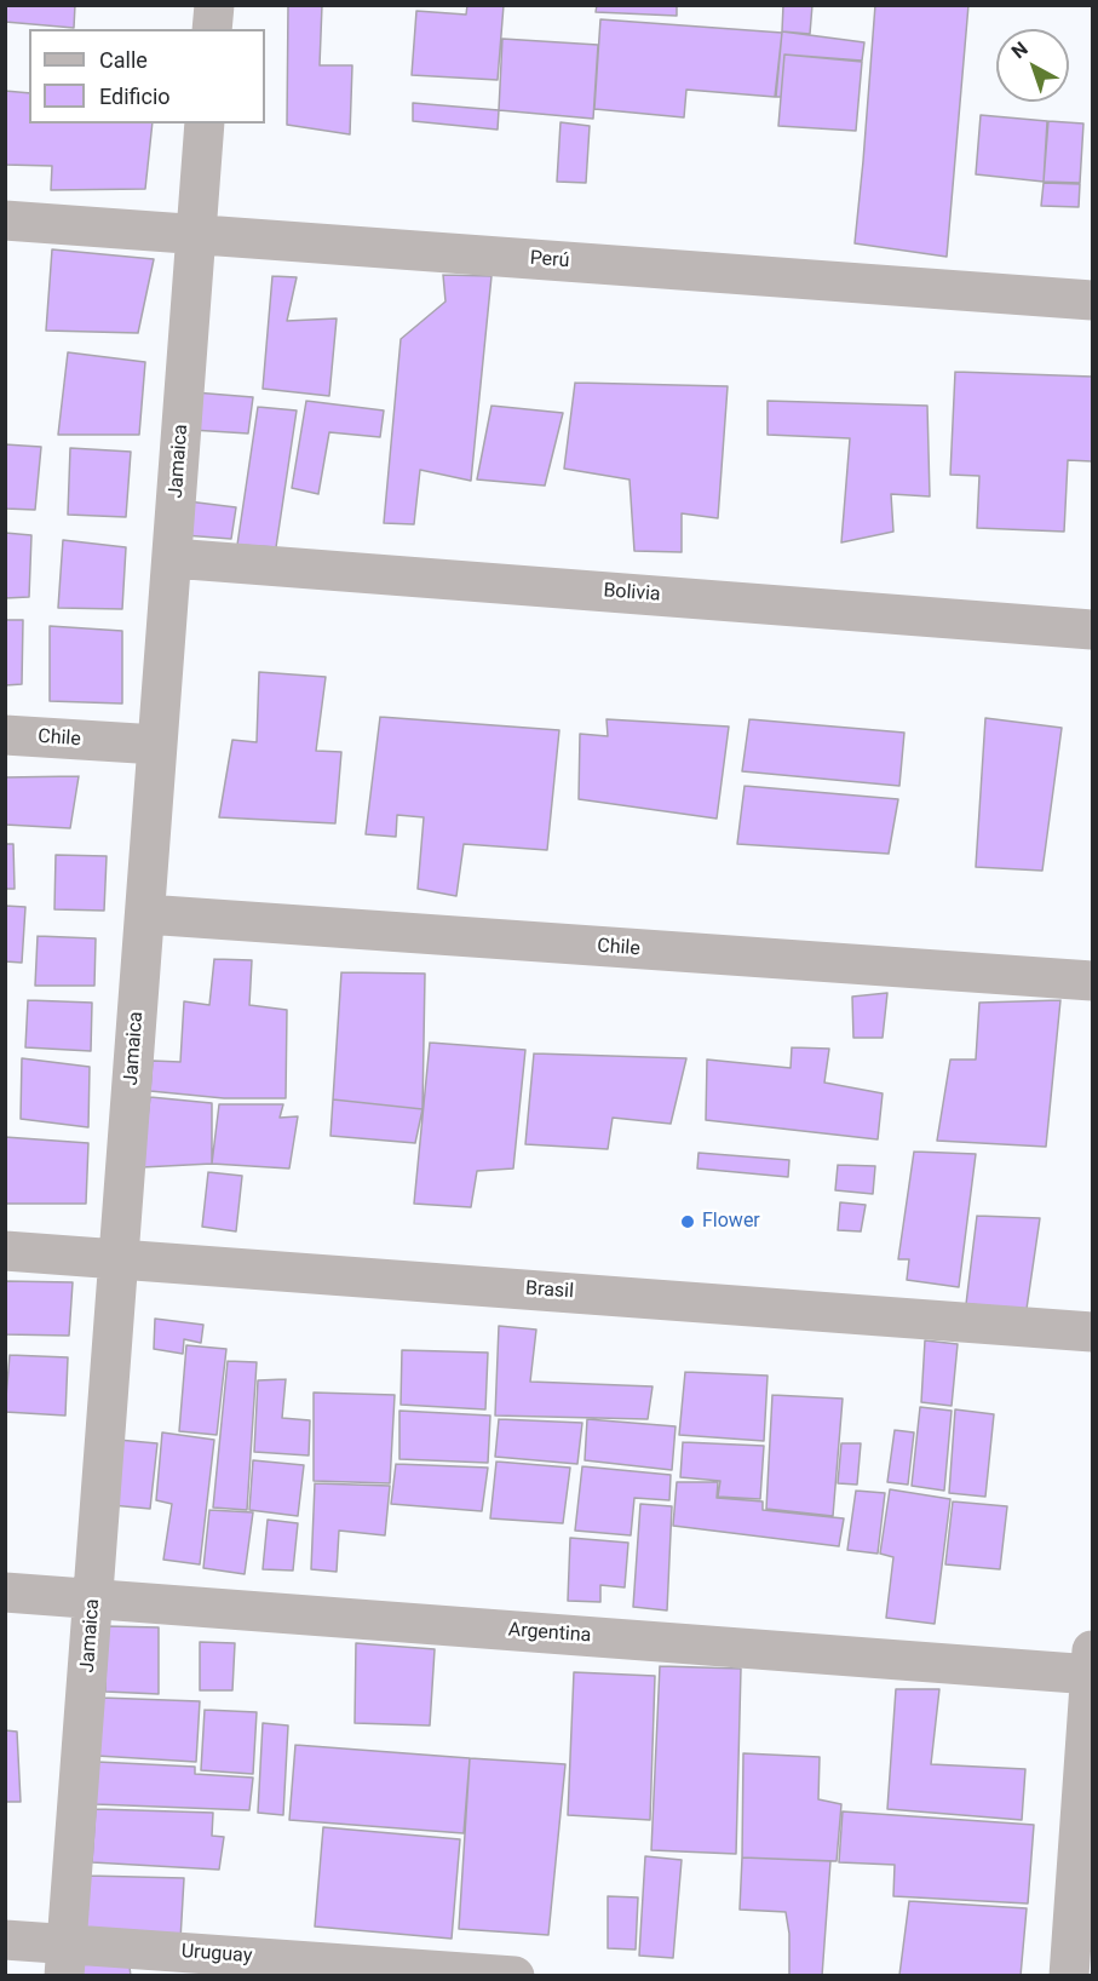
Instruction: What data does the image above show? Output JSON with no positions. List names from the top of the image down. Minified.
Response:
{"streets":{"street":["Perú","Jamaica","Bolivia","Chile","Brasil","Argentina","Uruguay"]},"crossings":[["Perú","Jamaica"],["Jamaica","Bolivia"],["Jamaica","Chile"],["Jamaica","Brasil"],["Jamaica","Argentina"],["Jamaica","Uruguay"]],"places":["Flower"],"legend":["Calle","Edificio"],"north":"top left"}
